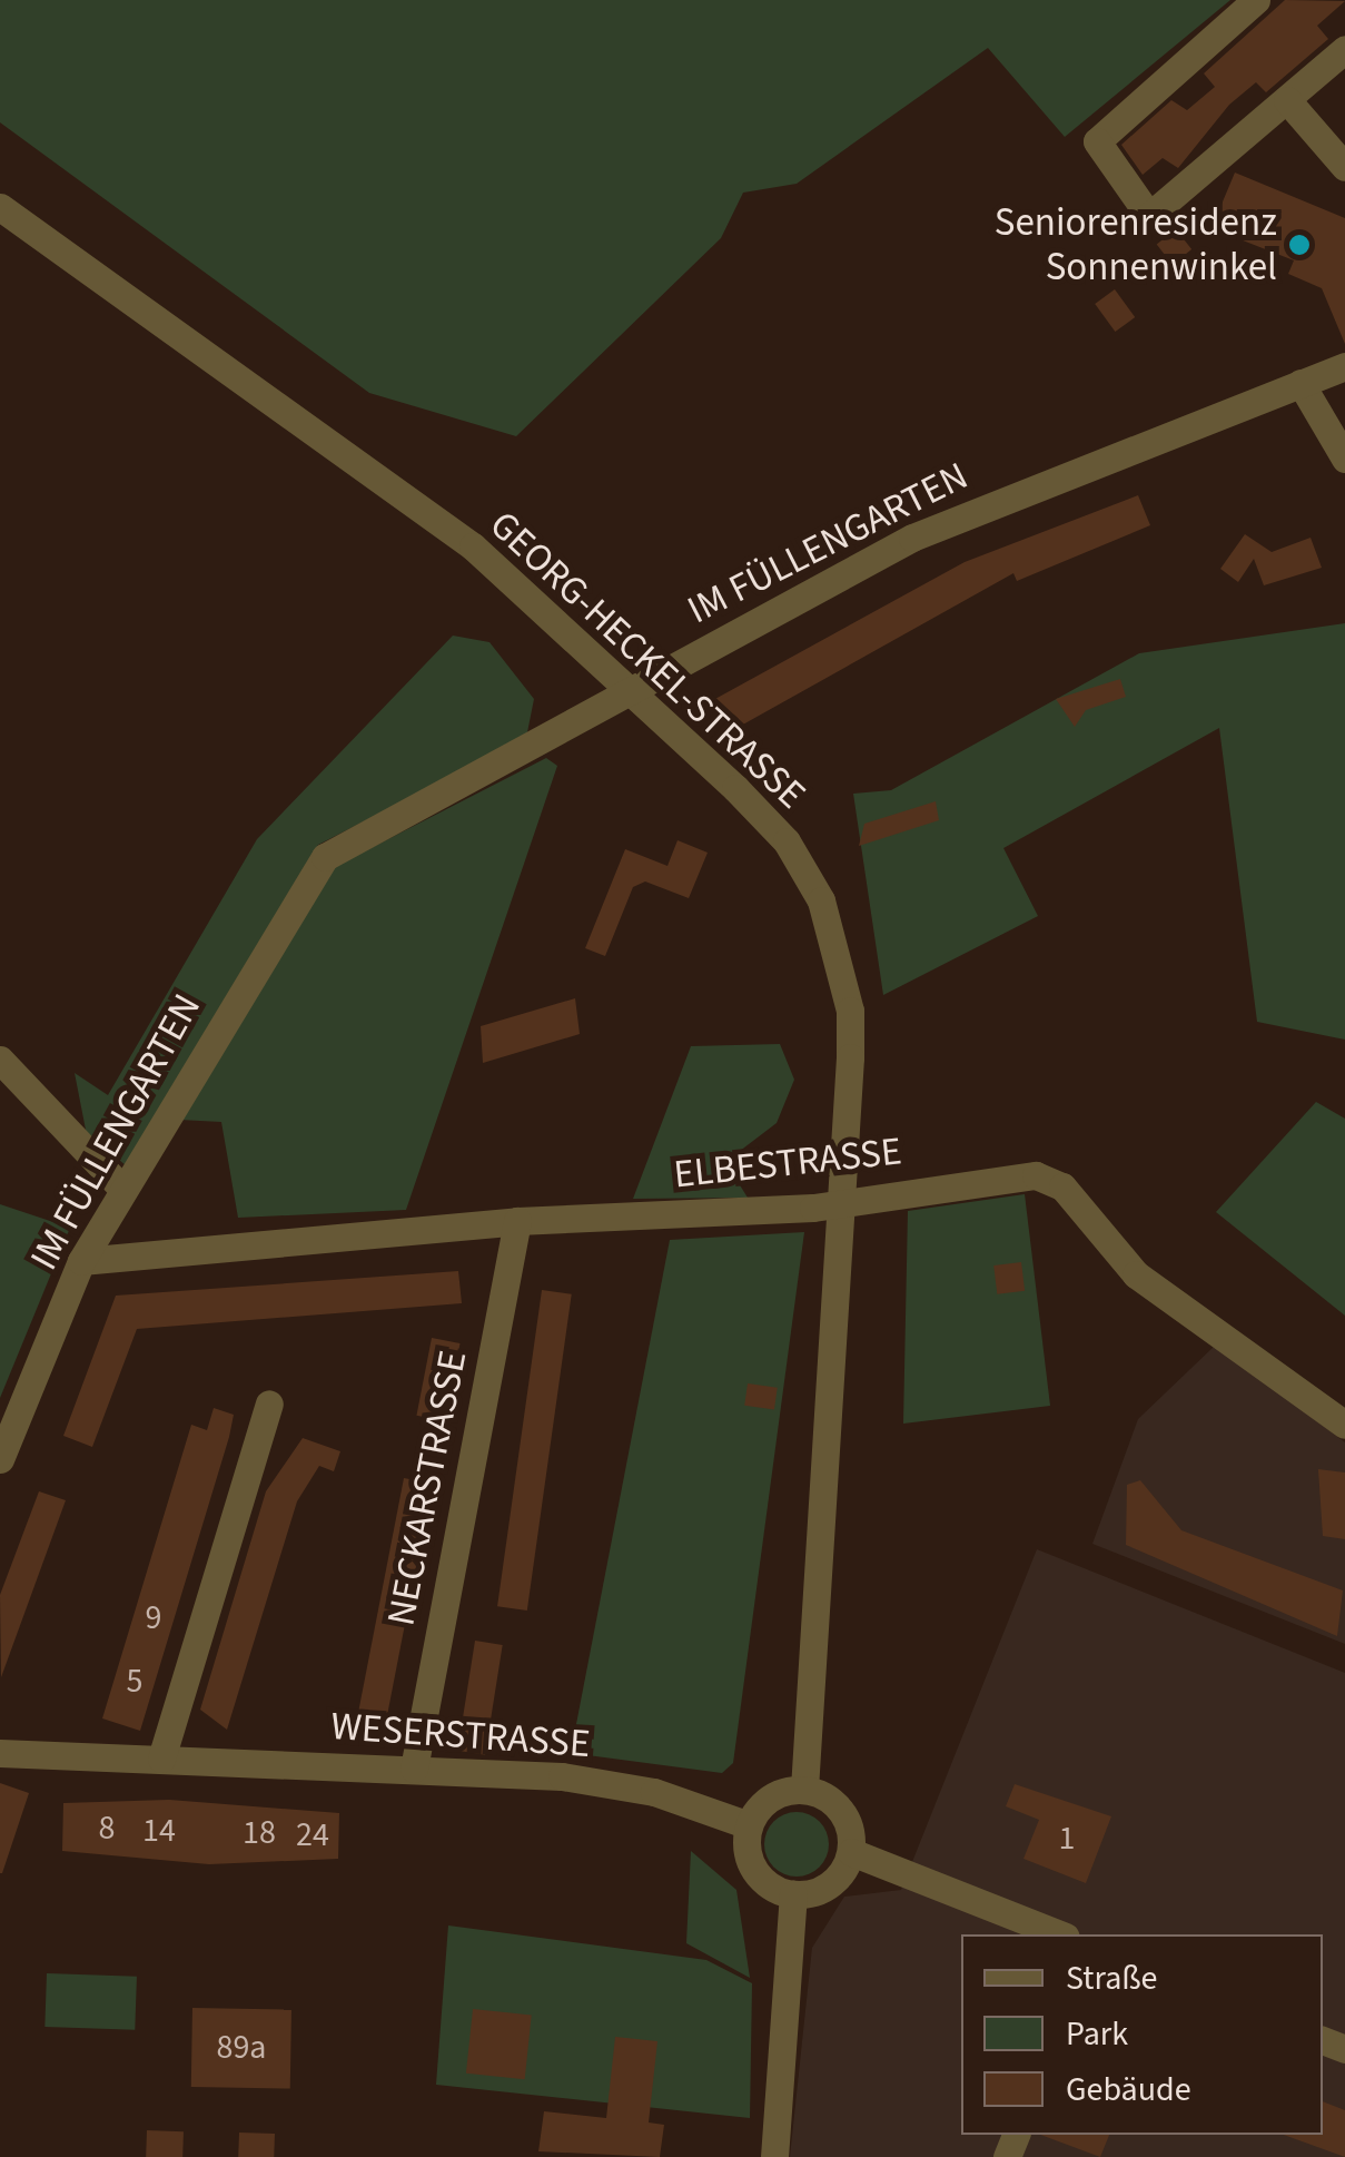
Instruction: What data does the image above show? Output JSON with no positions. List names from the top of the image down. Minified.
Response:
{"streets":{"street":["IM FÜLLENGARTEN","GEORG-HECKEL-STRASSE","ELBESTRASSE","NECKARSTRASSE","WESERSTRASSE"]},"crossings":[["IM FÜLLENGARTEN","GEORG-HECKEL-STRASSE"],["IM FÜLLENGARTEN","ELBESTRASSE"],["GEORG-HECKEL-STRASSE","ELBESTRASSE"],["GEORG-HECKEL-STRASSE","WESERSTRASSE"],["ELBESTRASSE","NECKARSTRASSE"],["NECKARSTRASSE","WESERSTRASSE"]],"places":["Seniorenresidenz Sonnenwinkel"],"house_numbers":["9","5","8","14","18","24","1","89a"],"legend":["Straße","Park","Gebäude"]}
